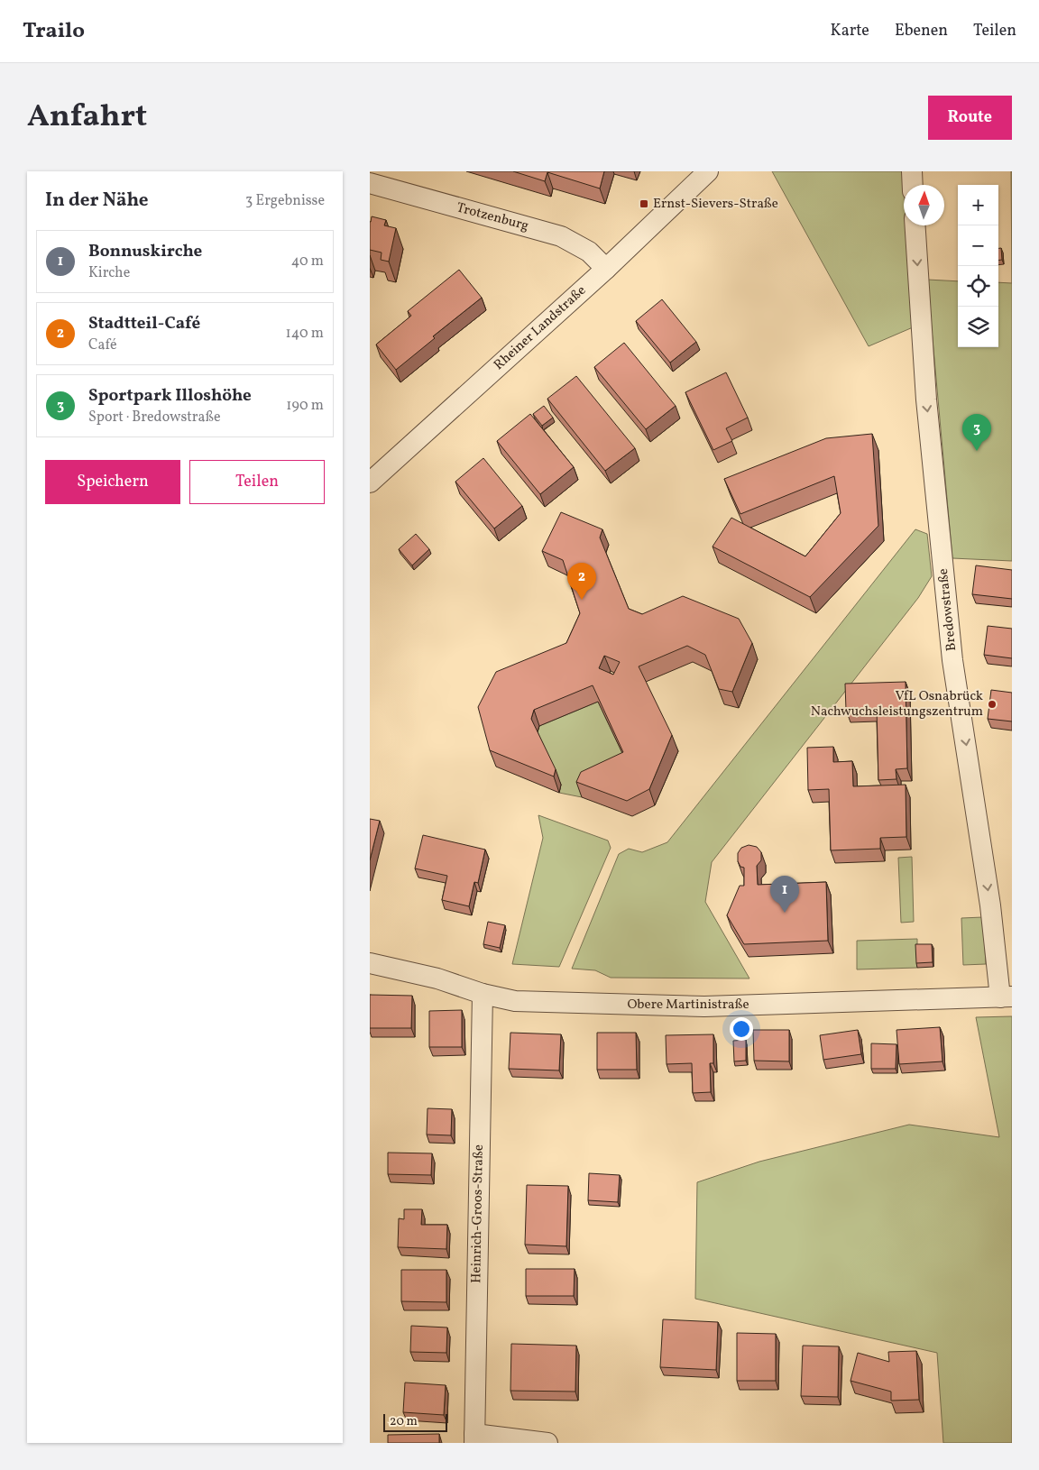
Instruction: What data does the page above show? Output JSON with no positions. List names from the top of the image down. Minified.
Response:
{"streets":{"street":["Trotzenburg","Rheiner Landstraße","Bredowstraße","Obere Martinistraße","Heinrich-Groos-Straße"]},"crossings":[["Trotzenburg","Rheiner Landstraße"],["Bredowstraße","Obere Martinistraße"],["Obere Martinistraße","Heinrich-Groos-Straße"]],"one_way":["Bredowstraße"],"places":{"transit":["Ernst-Sievers-Straße"],"other":["VfL Osnabrück Nachwuchsleistungszentrum"]},"scale_bar":"20 m","north":"top","page":{"header":"Trailo","nav":["Karte","Ebenen","Teilen"],"title":"Anfahrt","buttons":["Route",["Speichern","Teilen"]],"heading":["In der Nähe","3 Ergebnisse"],"map_buttons":["+","−"],"list":[{"mark":"1","name":"Bonnuskirche","note":"Kirche","value":"40 m"},{"mark":"2","name":"Stadtteil-Café","note":"Café","value":"140 m"},{"mark":"3","name":"Sportpark Illoshöhe","note":"Sport · Bredowstraße","value":"190 m"}],"pins":["3","2","1"],"scale":"20 m"}}
